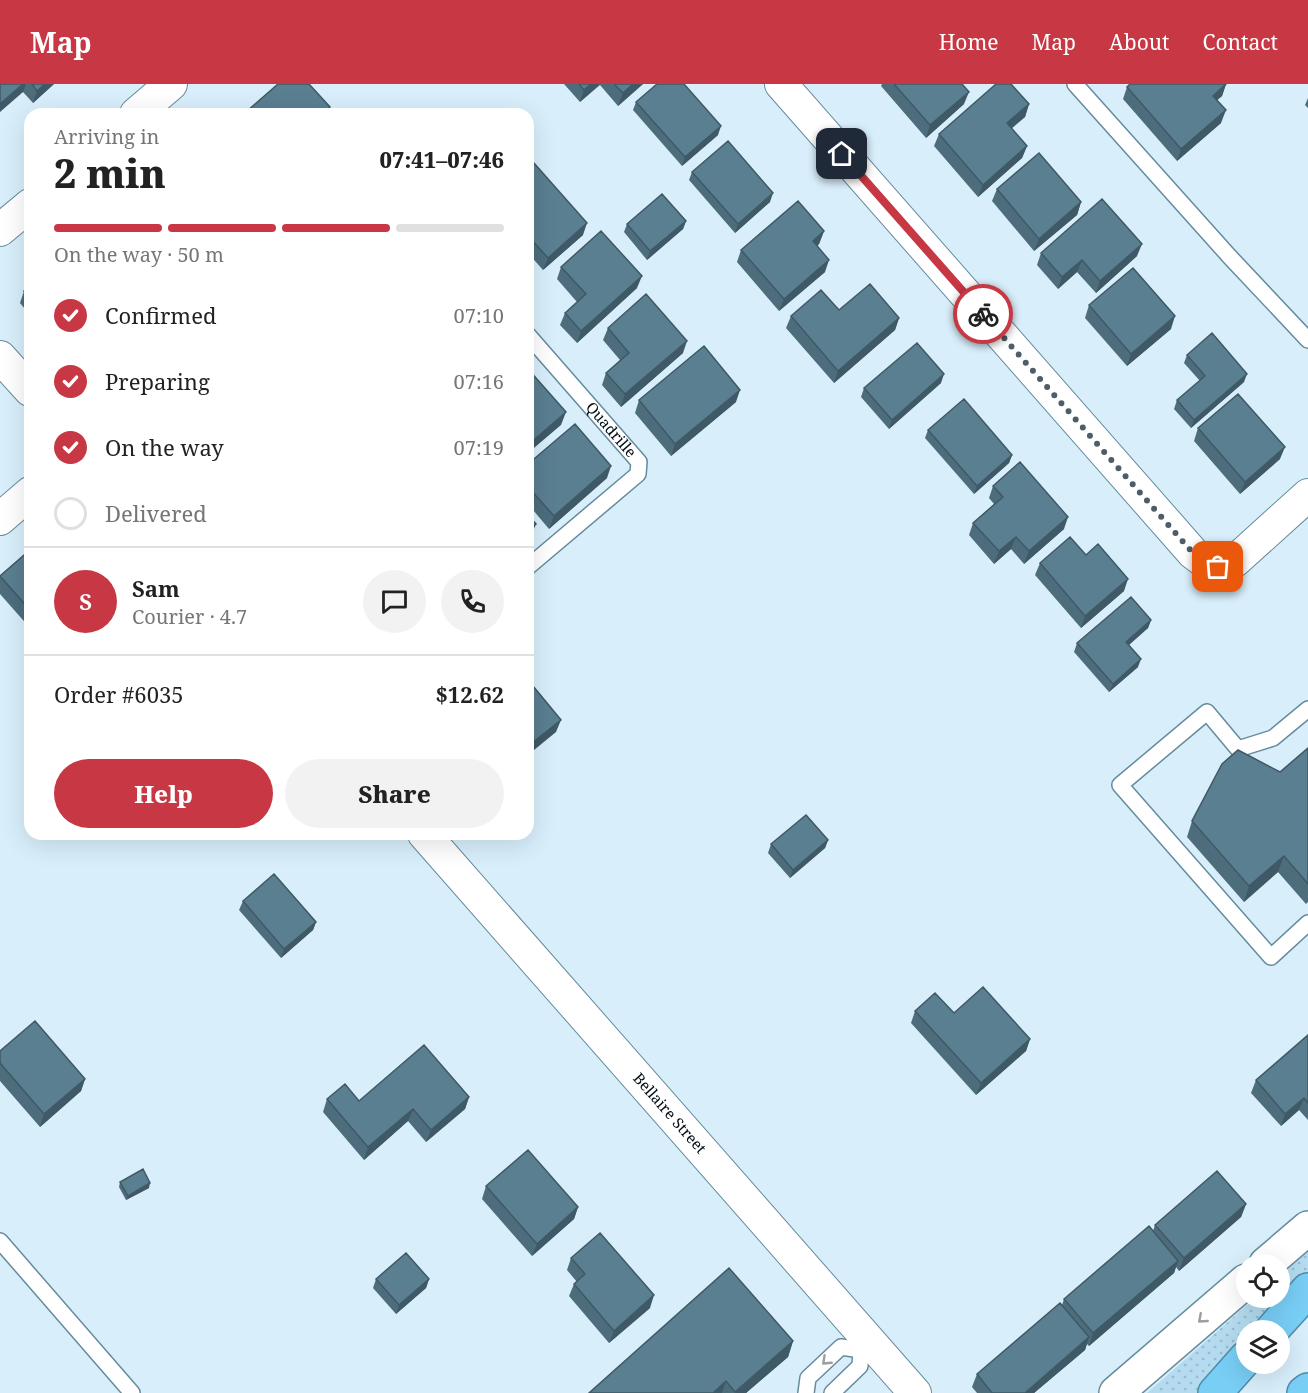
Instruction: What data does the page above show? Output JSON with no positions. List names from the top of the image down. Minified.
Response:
{"streets":{"street":["Bellaire Street"],"lane":["Quadrille"]},"page":{"header":"Map","nav":["Home","Map","About","Contact"],"heading":["2 min","Arriving in","07:41–07:46"],"panel":["Sam","Courier · 4.7","Order #6035","$12.62"],"bar":"On the way · 50 m","list":[["Confirmed","07:10"],["Preparing","07:16"],["On the way","07:19"],"Delivered"],"round":"S","buttons":["Help","Share"]}}
